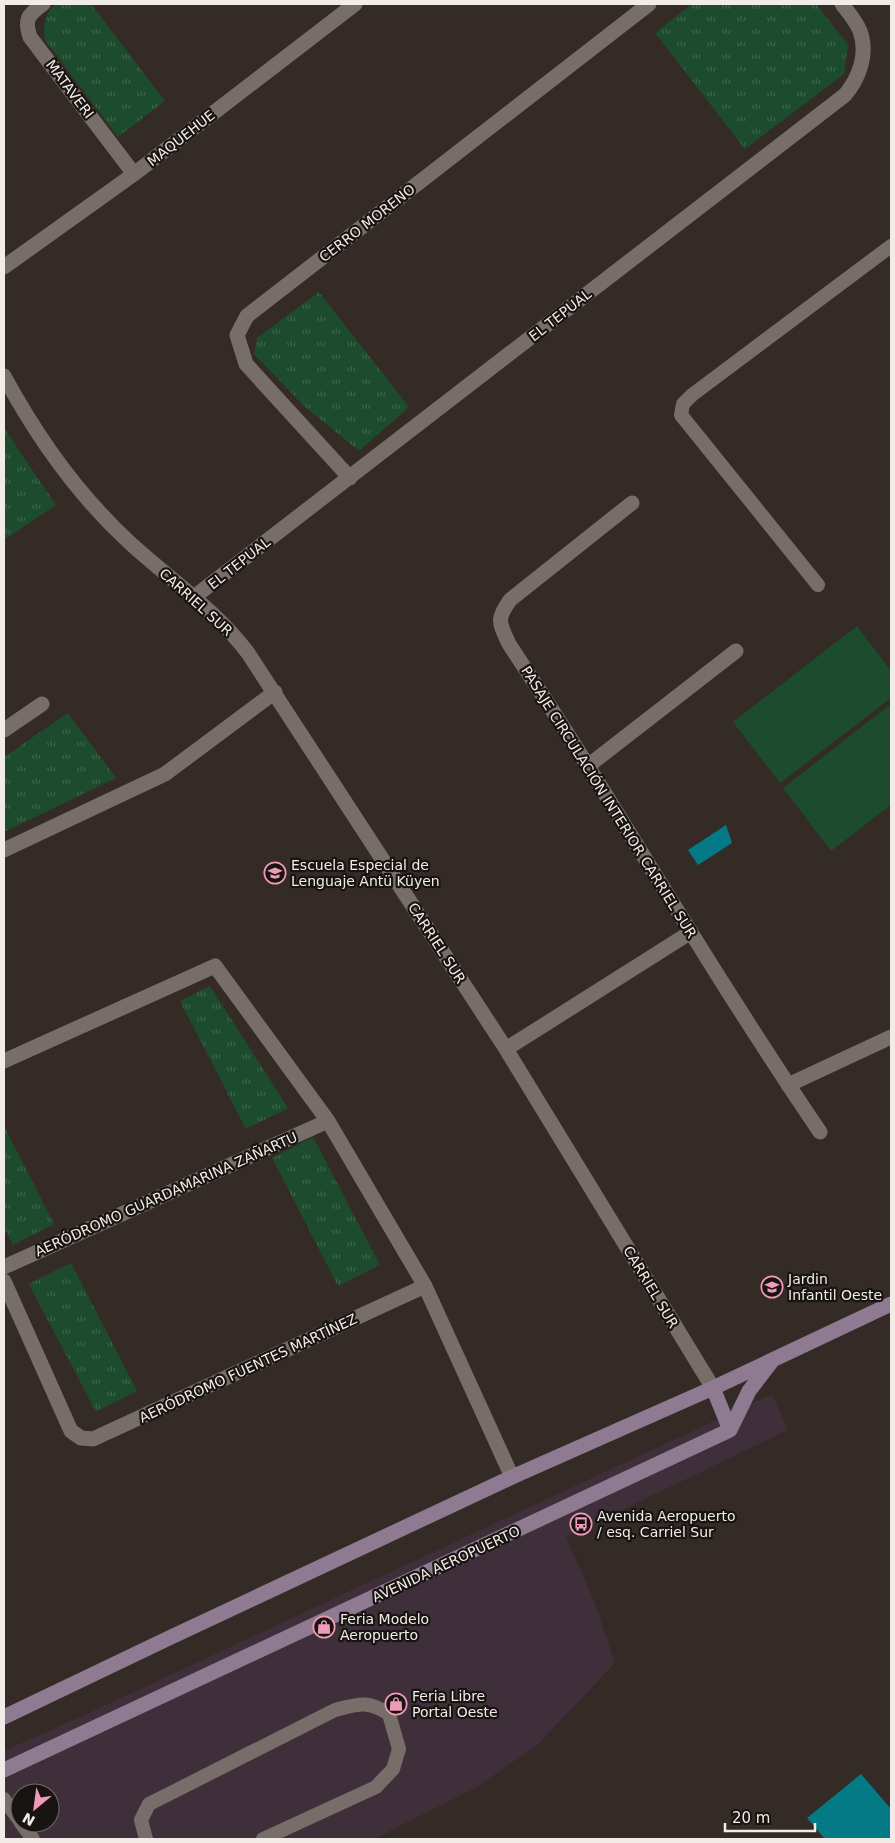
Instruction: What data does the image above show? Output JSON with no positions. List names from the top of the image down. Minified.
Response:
{"streets":{"street":["MATAVERI","MAQUEHUE","CERRO MORENO","EL TEPUAL","CARRIEL SUR","PASAJE CIRCULACIÓN INTERIOR CARRIEL SUR","AERÓDROMO GUARDAMARINA ZAÑARTU","AERÓDROMO FUENTES MARTÍNEZ","AVENIDA AEROPUERTO"]},"crossings":[["MATAVERI","MAQUEHUE"],["CERRO MORENO","EL TEPUAL"],["EL TEPUAL","CARRIEL SUR"],["CARRIEL SUR","AVENIDA AEROPUERTO"]],"places":{"school or university":["Escuela Especial de Lenguaje Antü Küyen","Jardin Infantil Oeste"],"bus stop":["Avenida Aeropuerto / esq. Carriel Sur"],"shop":["Feria Modelo Aeropuerto","Feria Libre Portal Oeste"]},"scale_bar":"20 m","north":"bottom left"}
